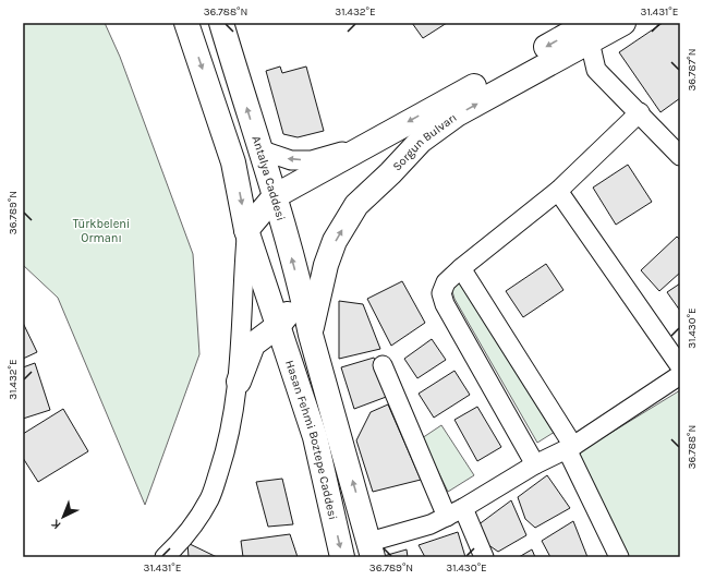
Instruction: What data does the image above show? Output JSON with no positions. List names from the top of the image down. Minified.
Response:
{"streets":{"main road":["Sorgun Bulvarı","Antalya Caddesi","Hasan Fehmi Boztepe Caddesi"]},"crossings":[["Sorgun Bulvarı","Antalya Caddesi"]],"parks":["Türkbeleni Ormanı"],"north":"bottom left","coordinates":["36.788°N","31.432°E","31.431°E","36.787°N","36.789°N","31.430°E"]}
